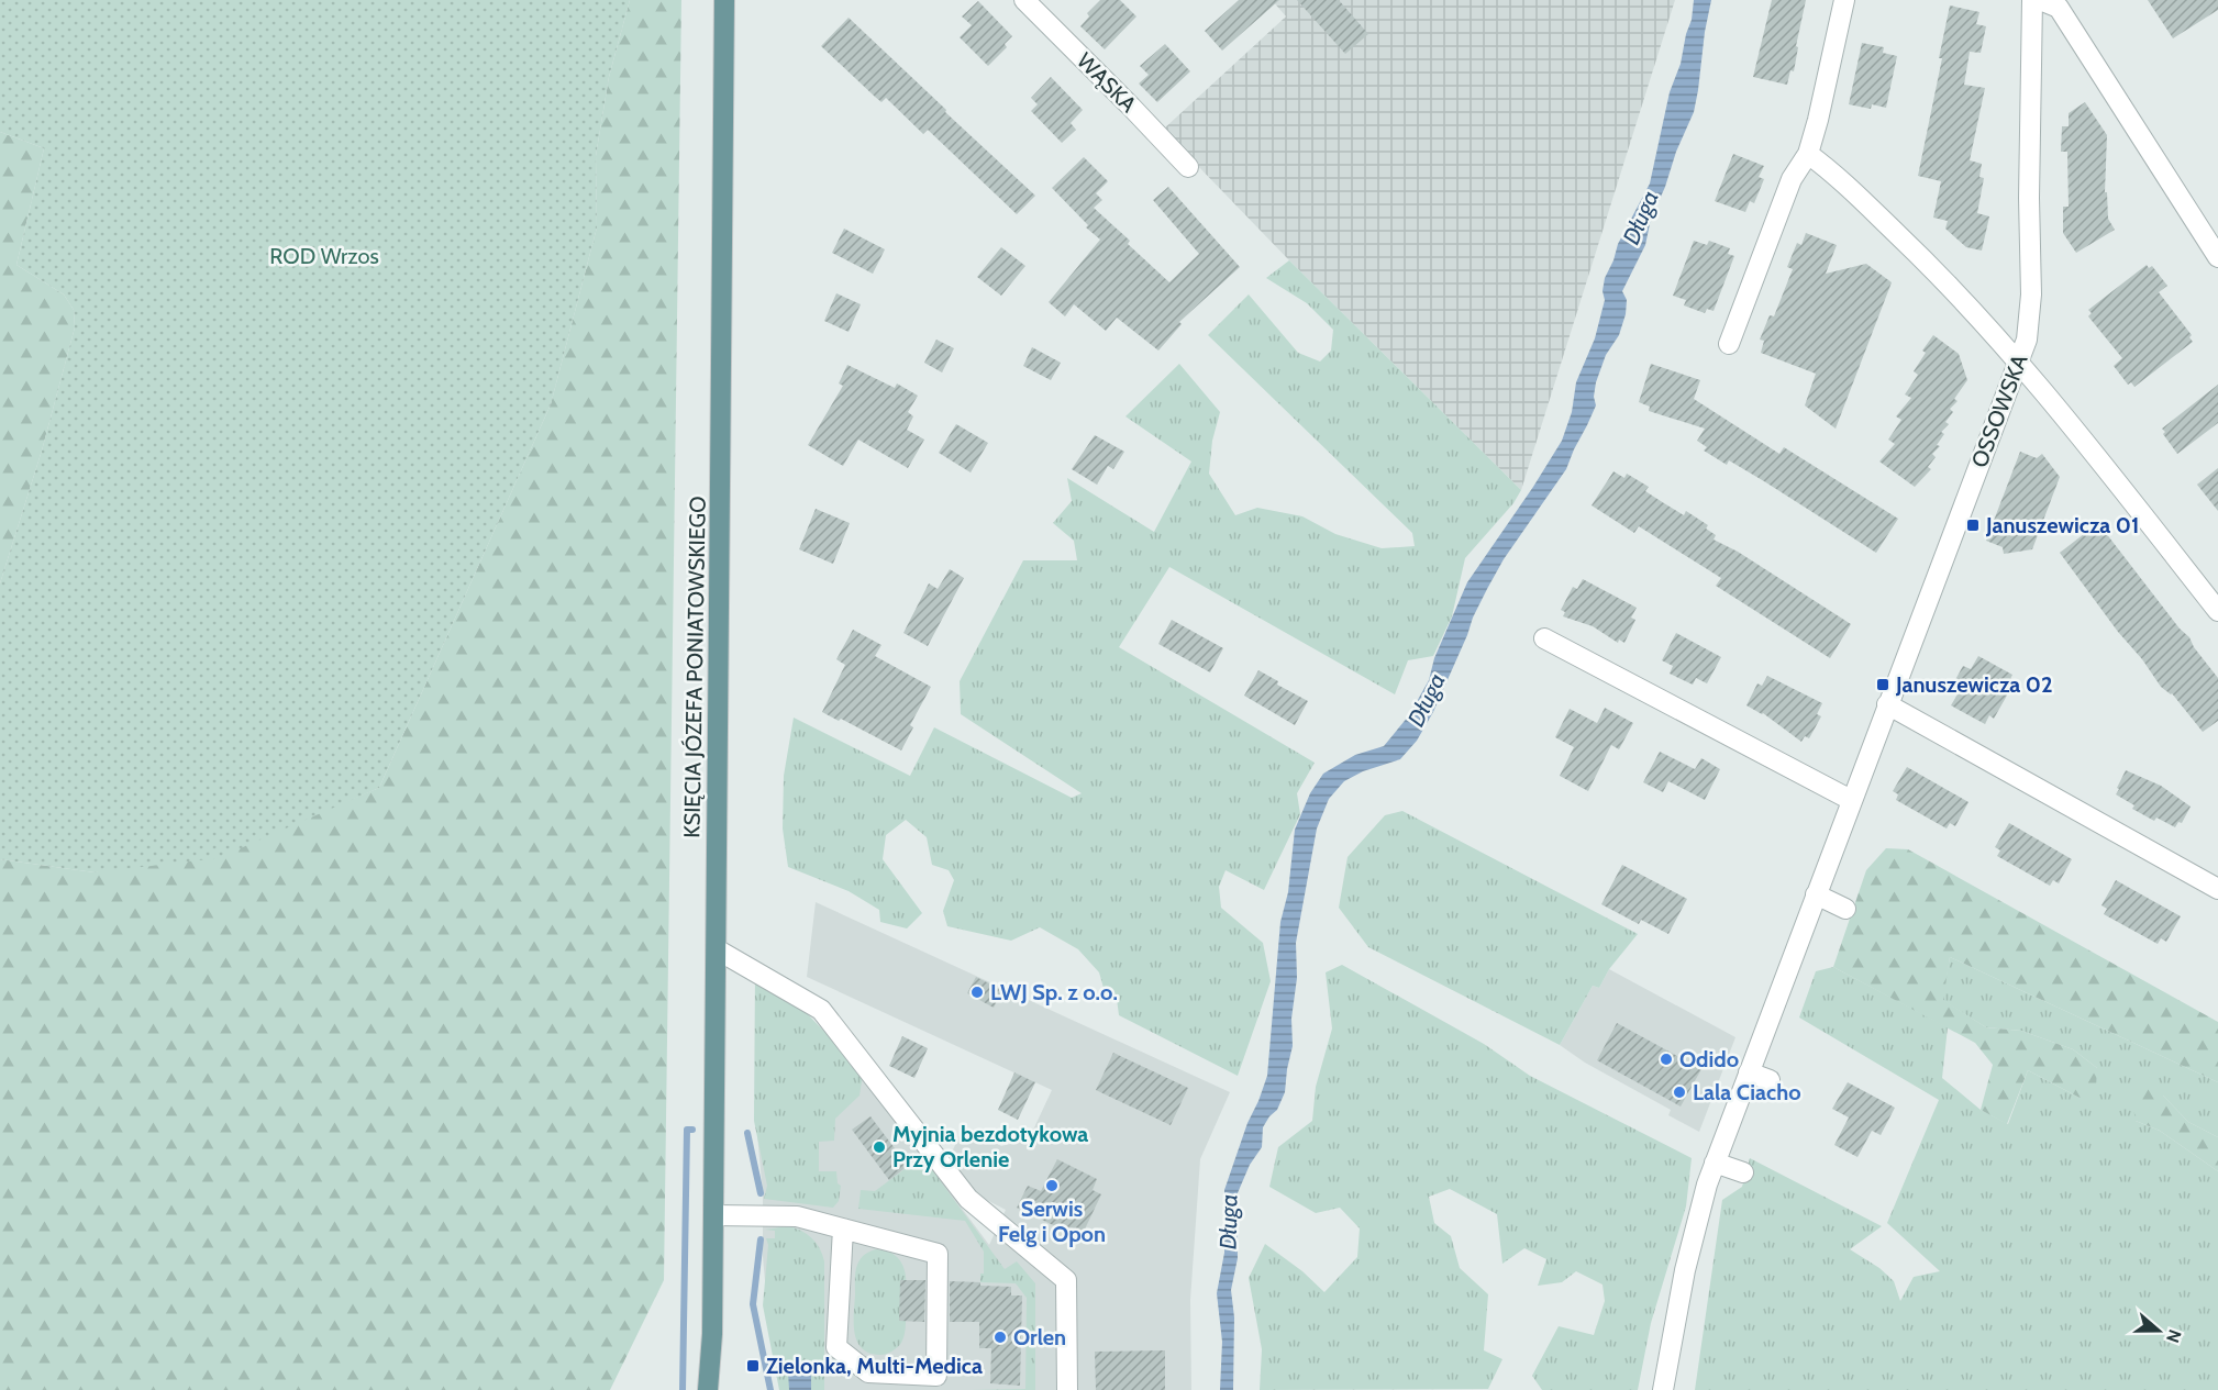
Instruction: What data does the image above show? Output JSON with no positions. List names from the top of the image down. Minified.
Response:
{"streets":{"main road":["KSIĘCIA JÓZEFA PONIATOWSKIEGO"],"street":["WĄSKA","OSSOWSKA"]},"water":["Długa"],"parks":["ROD Wrzos"],"places":{"transit":["Januszewicza 01","Januszewicza 02","Zielonka, Multi-Medica"],"other":["LWJ Sp. z o.o.","Odido","Lala Ciacho","Myjnia bezdotykowa Przy Orlenie","Serwis Felg i Opon","Orlen"]},"north":"right"}
